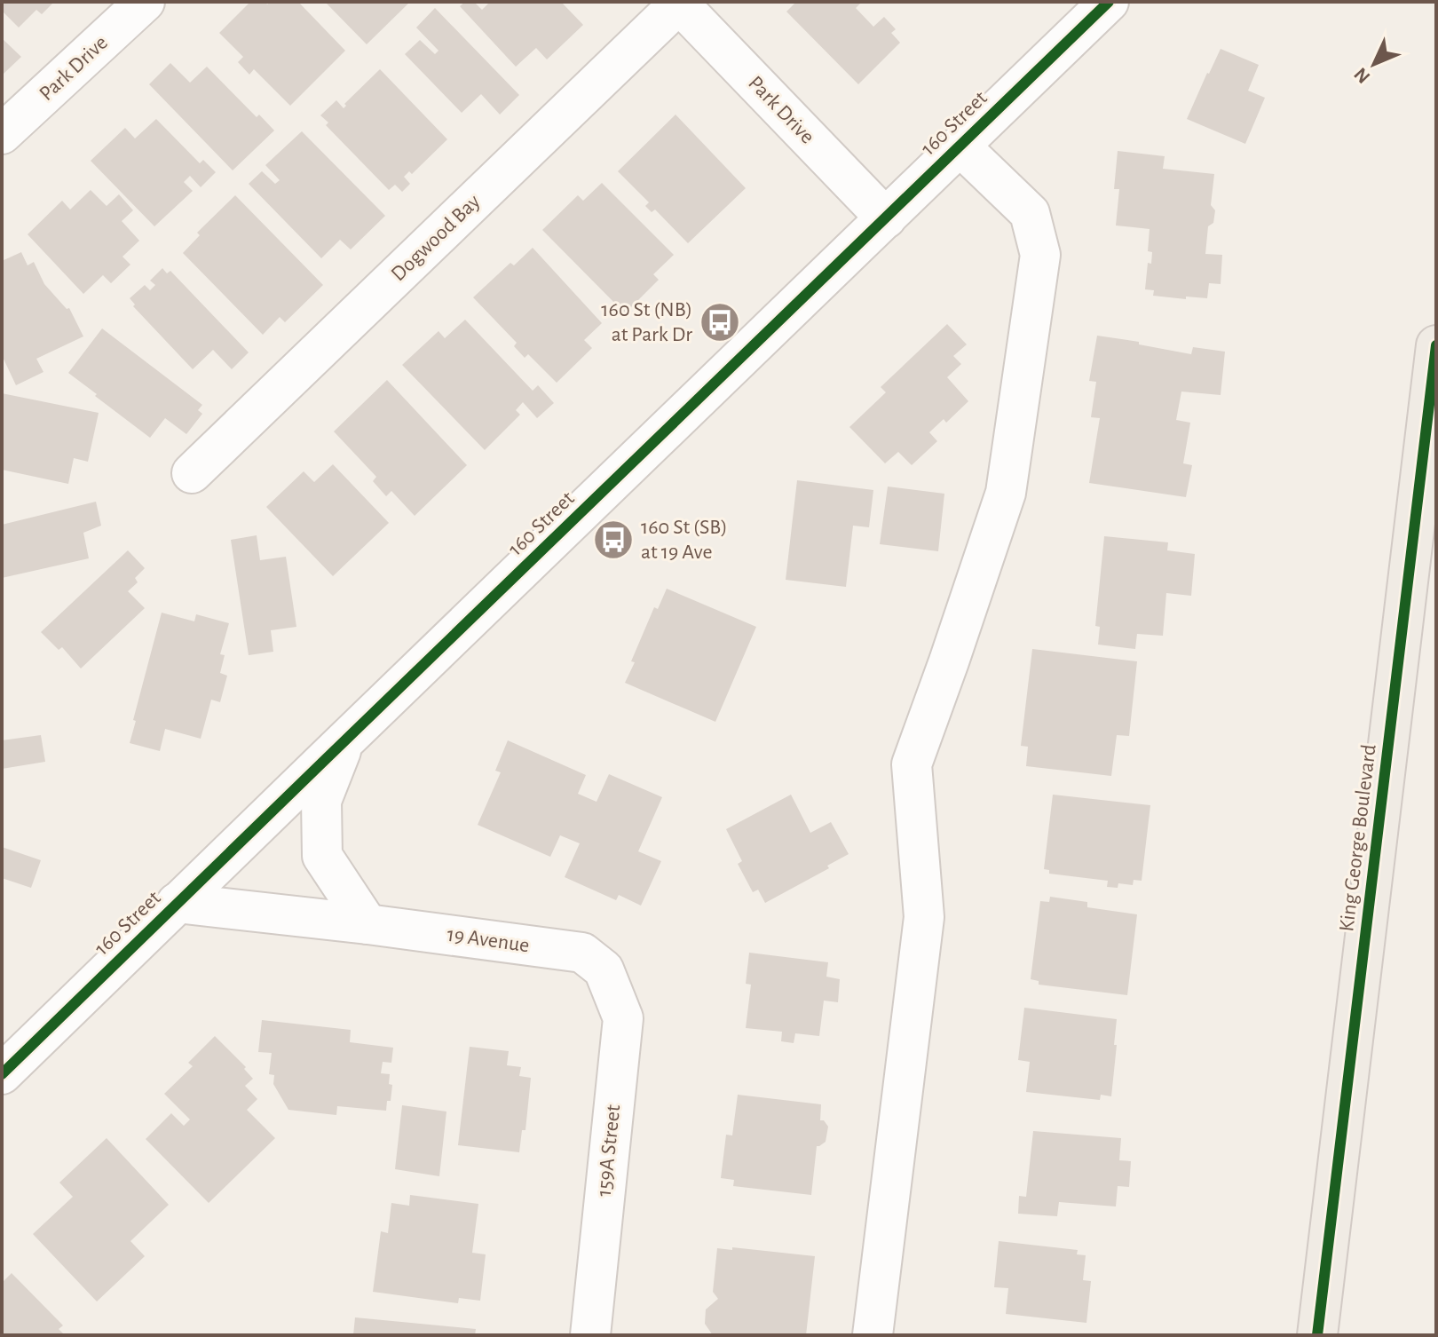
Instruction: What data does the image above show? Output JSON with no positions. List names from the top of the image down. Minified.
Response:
{"streets":{"main road":["King George Boulevard"],"street":["Park Drive","160 Street","Dogwood Bay","19 Avenue","159A Street"]},"crossings":[["Park Drive","160 Street"],["Park Drive","Dogwood Bay"],["160 Street","19 Avenue"],["19 Avenue","159A Street"]],"places":{"bus stop":["160 St (NB) at Park Dr","160 St (SB) at 19 Ave"]},"north":"bottom left"}
